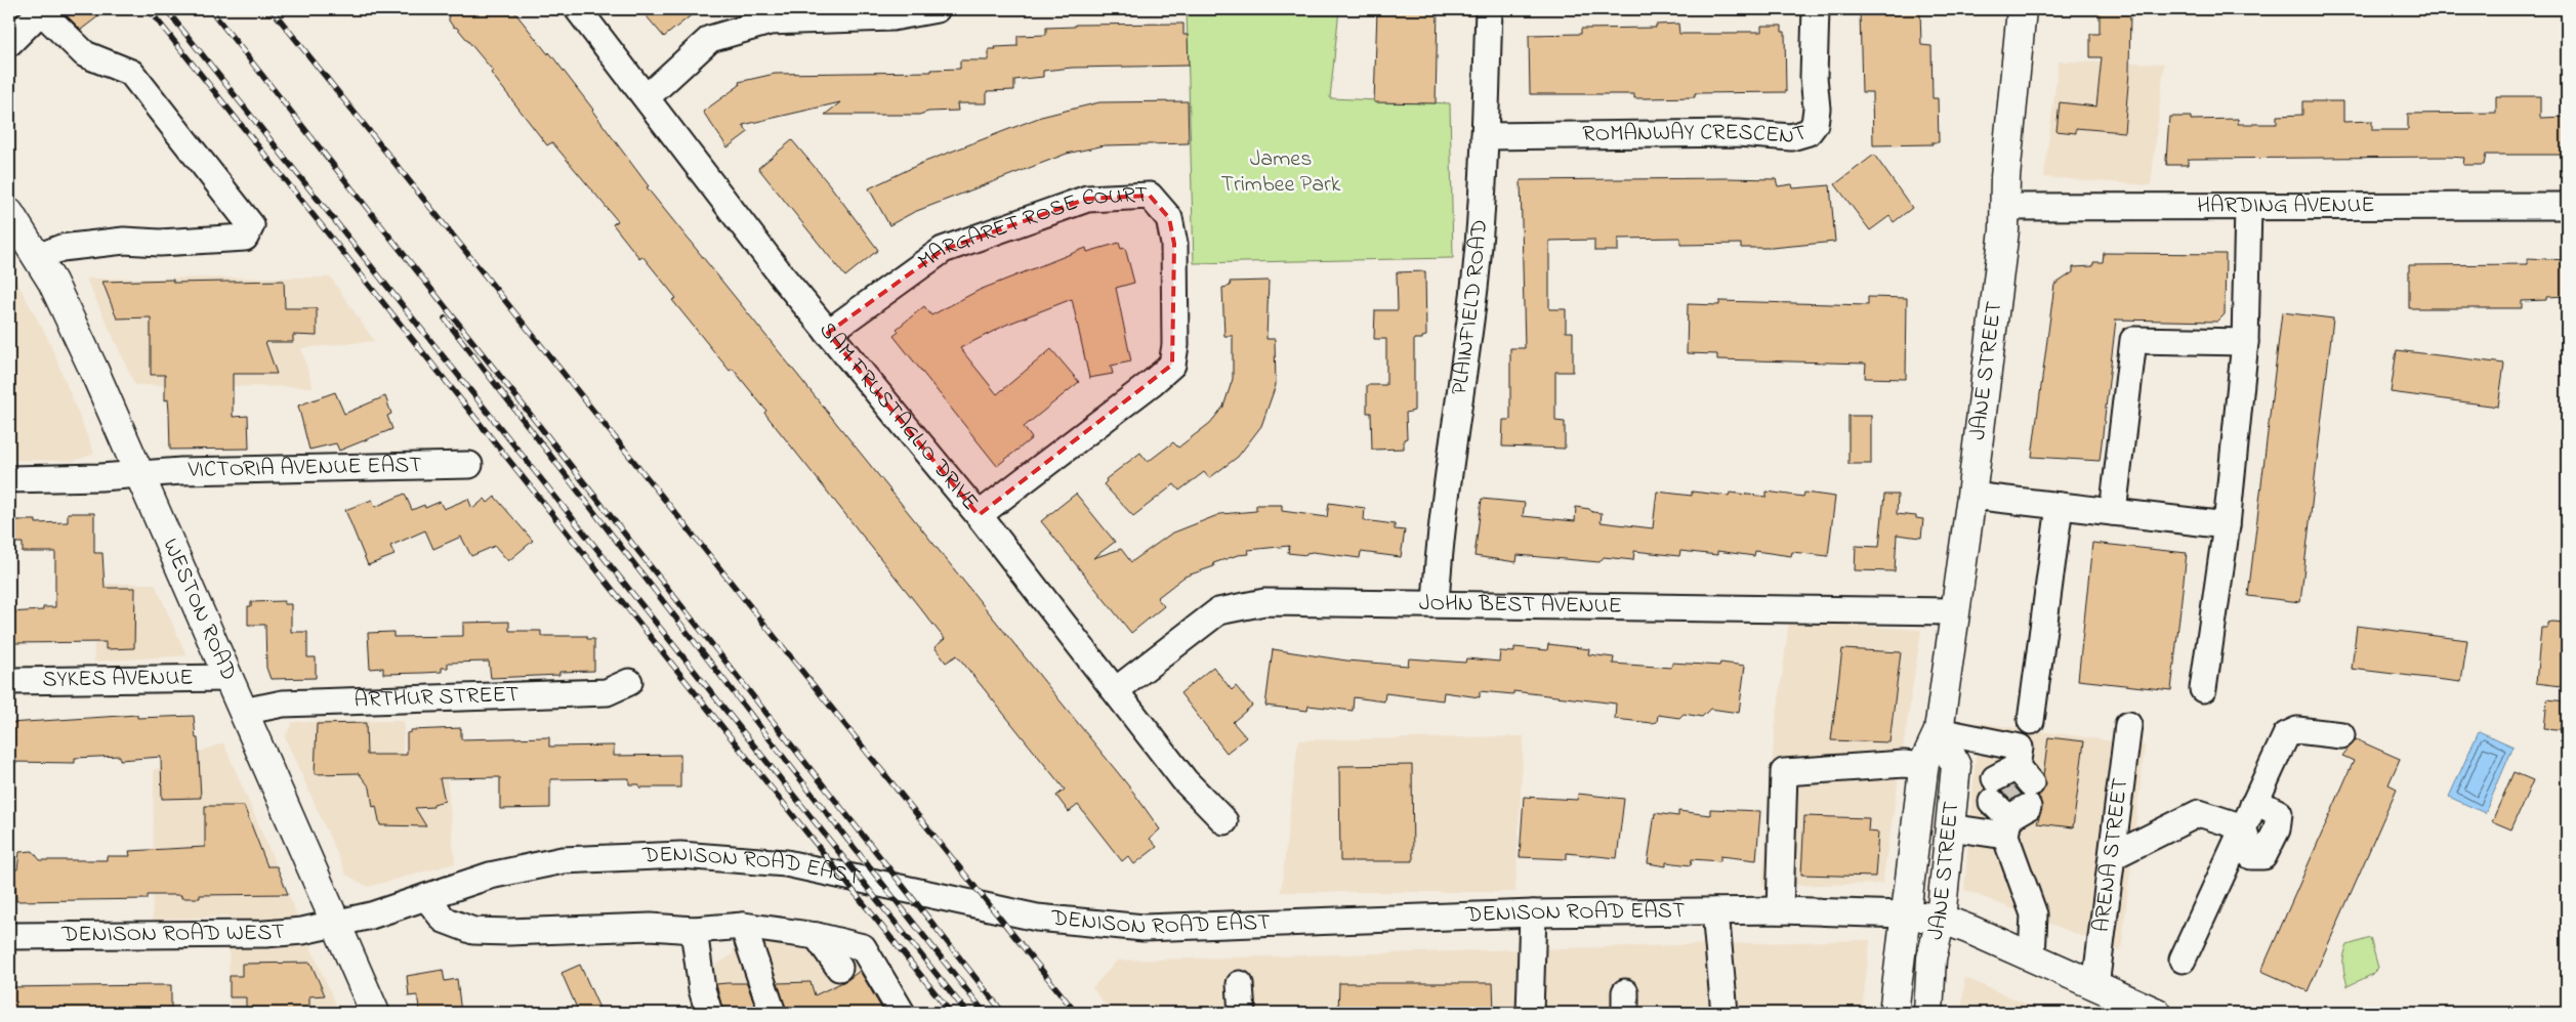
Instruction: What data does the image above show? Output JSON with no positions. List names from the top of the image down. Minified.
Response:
{"streets":{"main road":["JANE STREET","WESTON ROAD"],"street":["ROMANWAY CRESCENT","HARDING AVENUE","MARGARET ROSE COURT","PLAINFIELD ROAD","SAM FRUSTAGLIO DRIVE","VICTORIA AVENUE EAST","JOHN BEST AVENUE","SYKES AVENUE","ARTHUR STREET","ARENA STREET","DENISON ROAD EAST","DENISON ROAD WEST"]},"crossings":[["ROMANWAY CRESCENT","PLAINFIELD ROAD"],["HARDING AVENUE","JANE STREET"],["MARGARET ROSE COURT","SAM FRUSTAGLIO DRIVE"],["PLAINFIELD ROAD","JOHN BEST AVENUE"],["JANE STREET","JOHN BEST AVENUE"],["JANE STREET","DENISON ROAD EAST"],["SAM FRUSTAGLIO DRIVE","JOHN BEST AVENUE"],["VICTORIA AVENUE EAST","WESTON ROAD"],["WESTON ROAD","SYKES AVENUE"],["WESTON ROAD","ARTHUR STREET"],["WESTON ROAD","DENISON ROAD EAST"],["WESTON ROAD","DENISON ROAD WEST"],["DENISON ROAD EAST","DENISON ROAD WEST"]],"parks":["James Trimbee Park"]}
